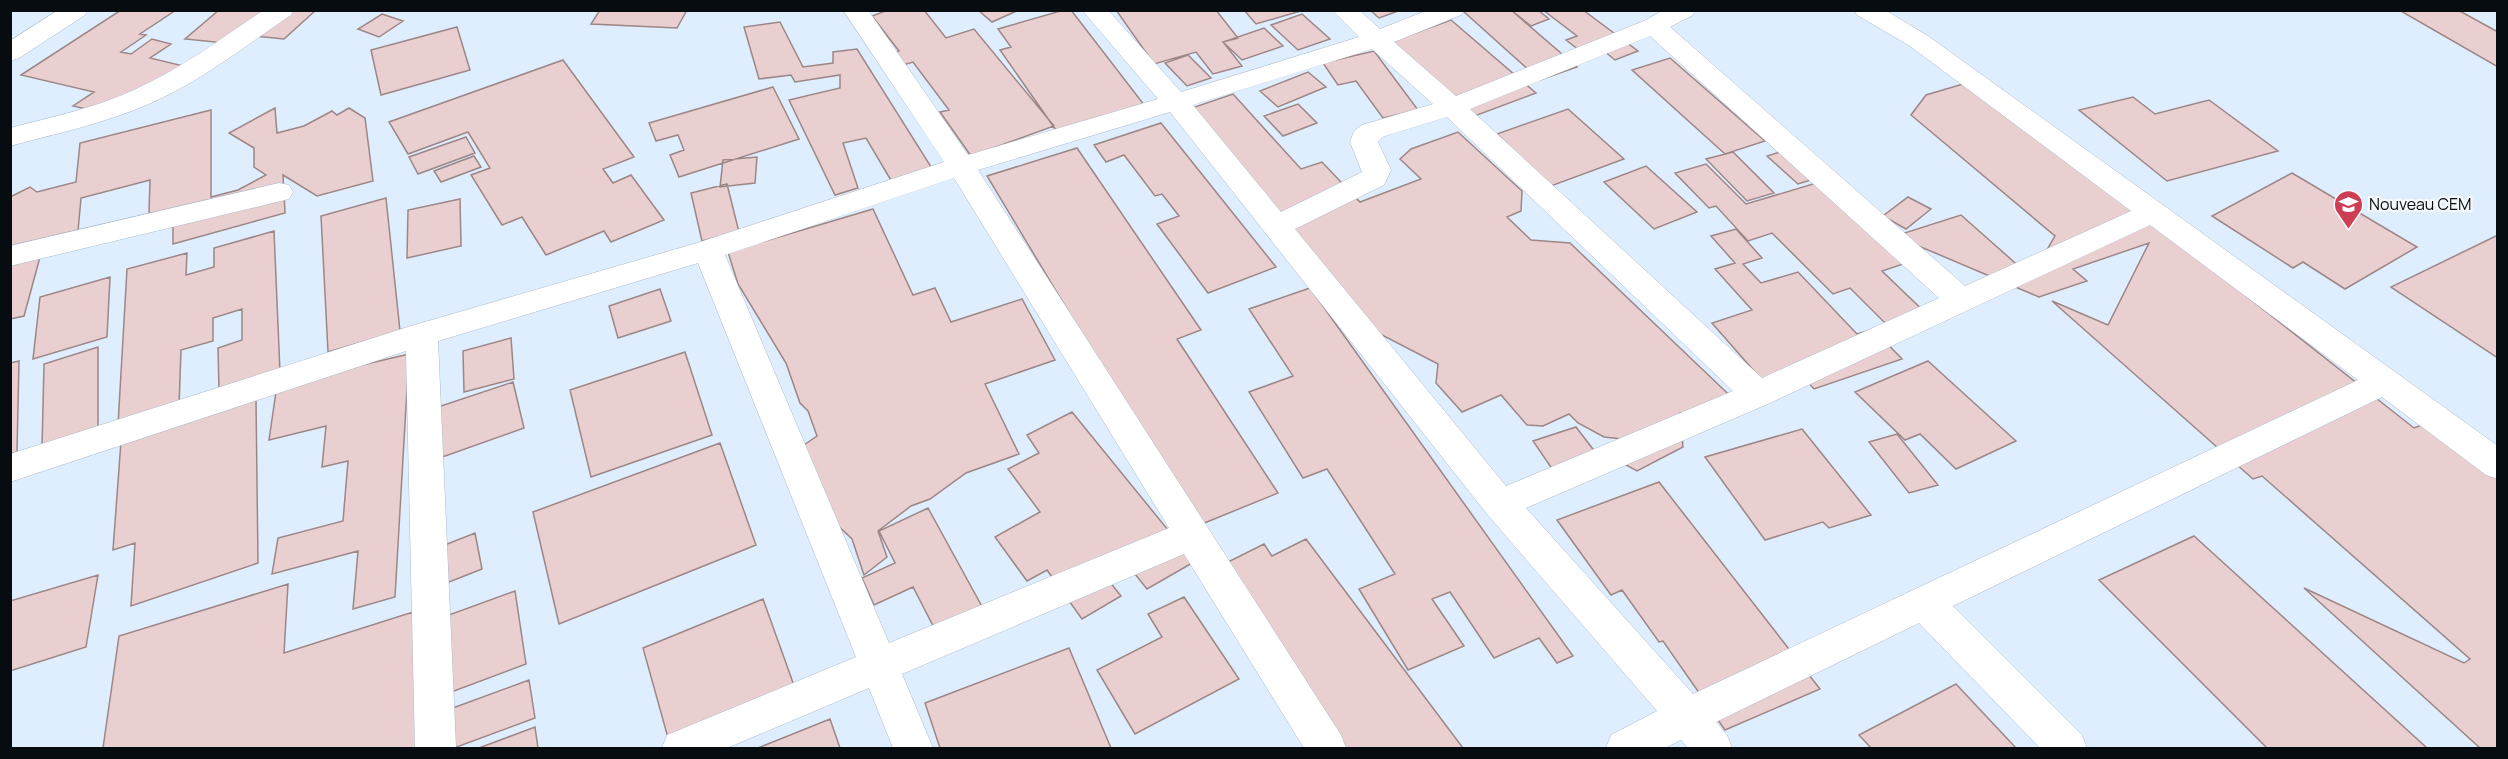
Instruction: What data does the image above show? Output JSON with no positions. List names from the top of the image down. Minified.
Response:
{"places":{"school or university":["Nouveau CEM"]}}
